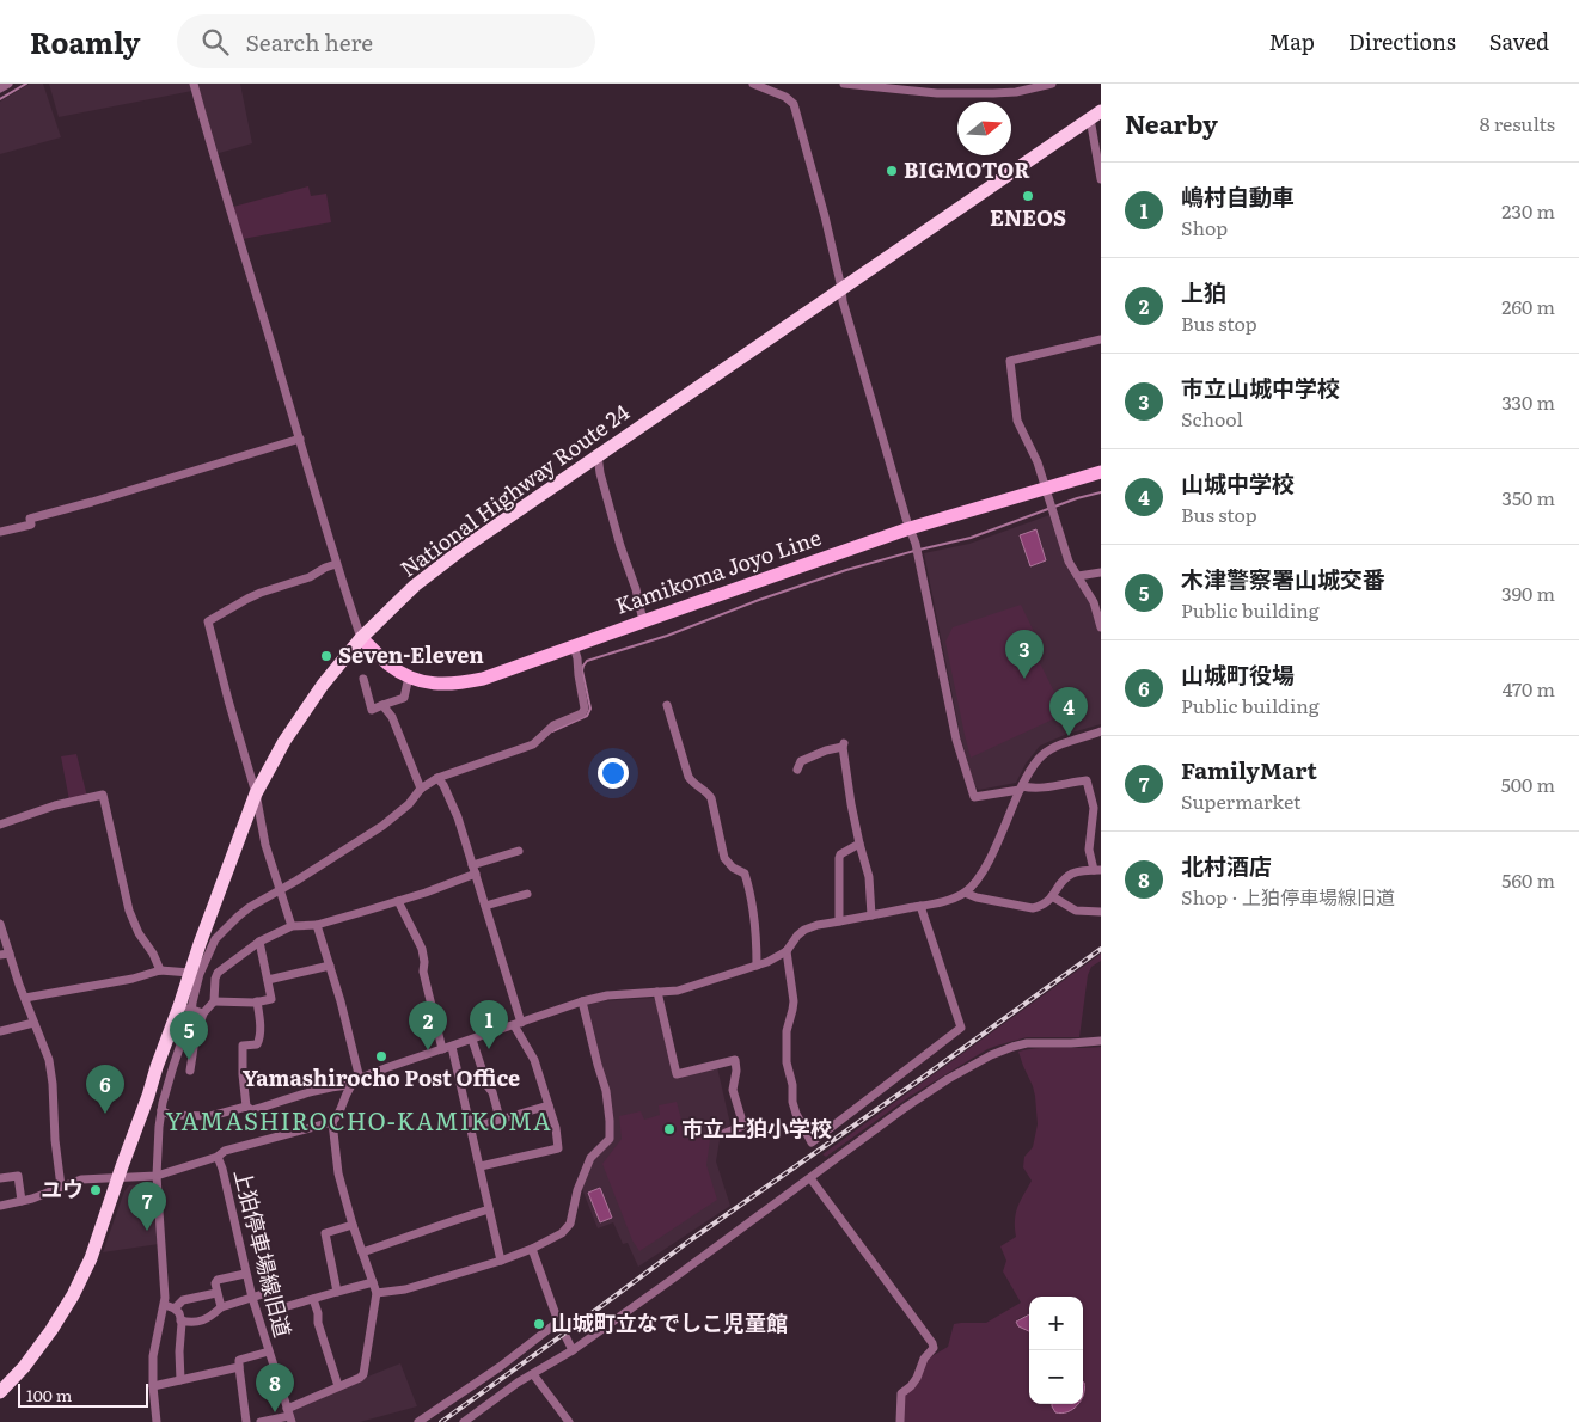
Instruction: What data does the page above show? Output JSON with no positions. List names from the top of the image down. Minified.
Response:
{"streets":{"highway":["National Highway Route 24"],"main road":["Kamikoma Joyo Line"],"street":["上狛停車場線旧道"]},"crossings":[["National Highway Route 24","Kamikoma Joyo Line"],["National Highway Route 24","上狛停車場線旧道"]],"districts":["YAMASHIROCHO-KAMIKOMA"],"places":["BIGMOTOR","ENEOS","Seven-Eleven","Yamashirocho Post Office","市立上狛小学校","ユウ","山城町立なでしこ児童館"],"scale_bar":"100 m","north":"right","page":{"header":"Roamly","search":"Search here","nav":["Map","Directions","Saved"],"heading":["Nearby","8 results"],"list":[{"mark":"1","name":"嶋村自動車","note":"Shop","value":"230 m"},{"mark":"2","name":"上狛","note":"Bus stop","value":"260 m"},{"mark":"3","name":"市立山城中学校","note":"School","value":"330 m"},{"mark":"4","name":"山城中学校","note":"Bus stop","value":"350 m"},{"mark":"5","name":"木津警察署山城交番","note":"Public building","value":"390 m"},{"mark":"6","name":"山城町役場","note":"Public building","value":"470 m"},{"mark":"7","name":"FamilyMart","note":"Supermarket","value":"500 m"},{"mark":"8","name":"北村酒店","note":"Shop · 上狛停車場線旧道","value":"560 m"}],"pins":["3","4","1","2","5","6","7","8"],"map_buttons":["+","−"],"scale":"100 m"}}
